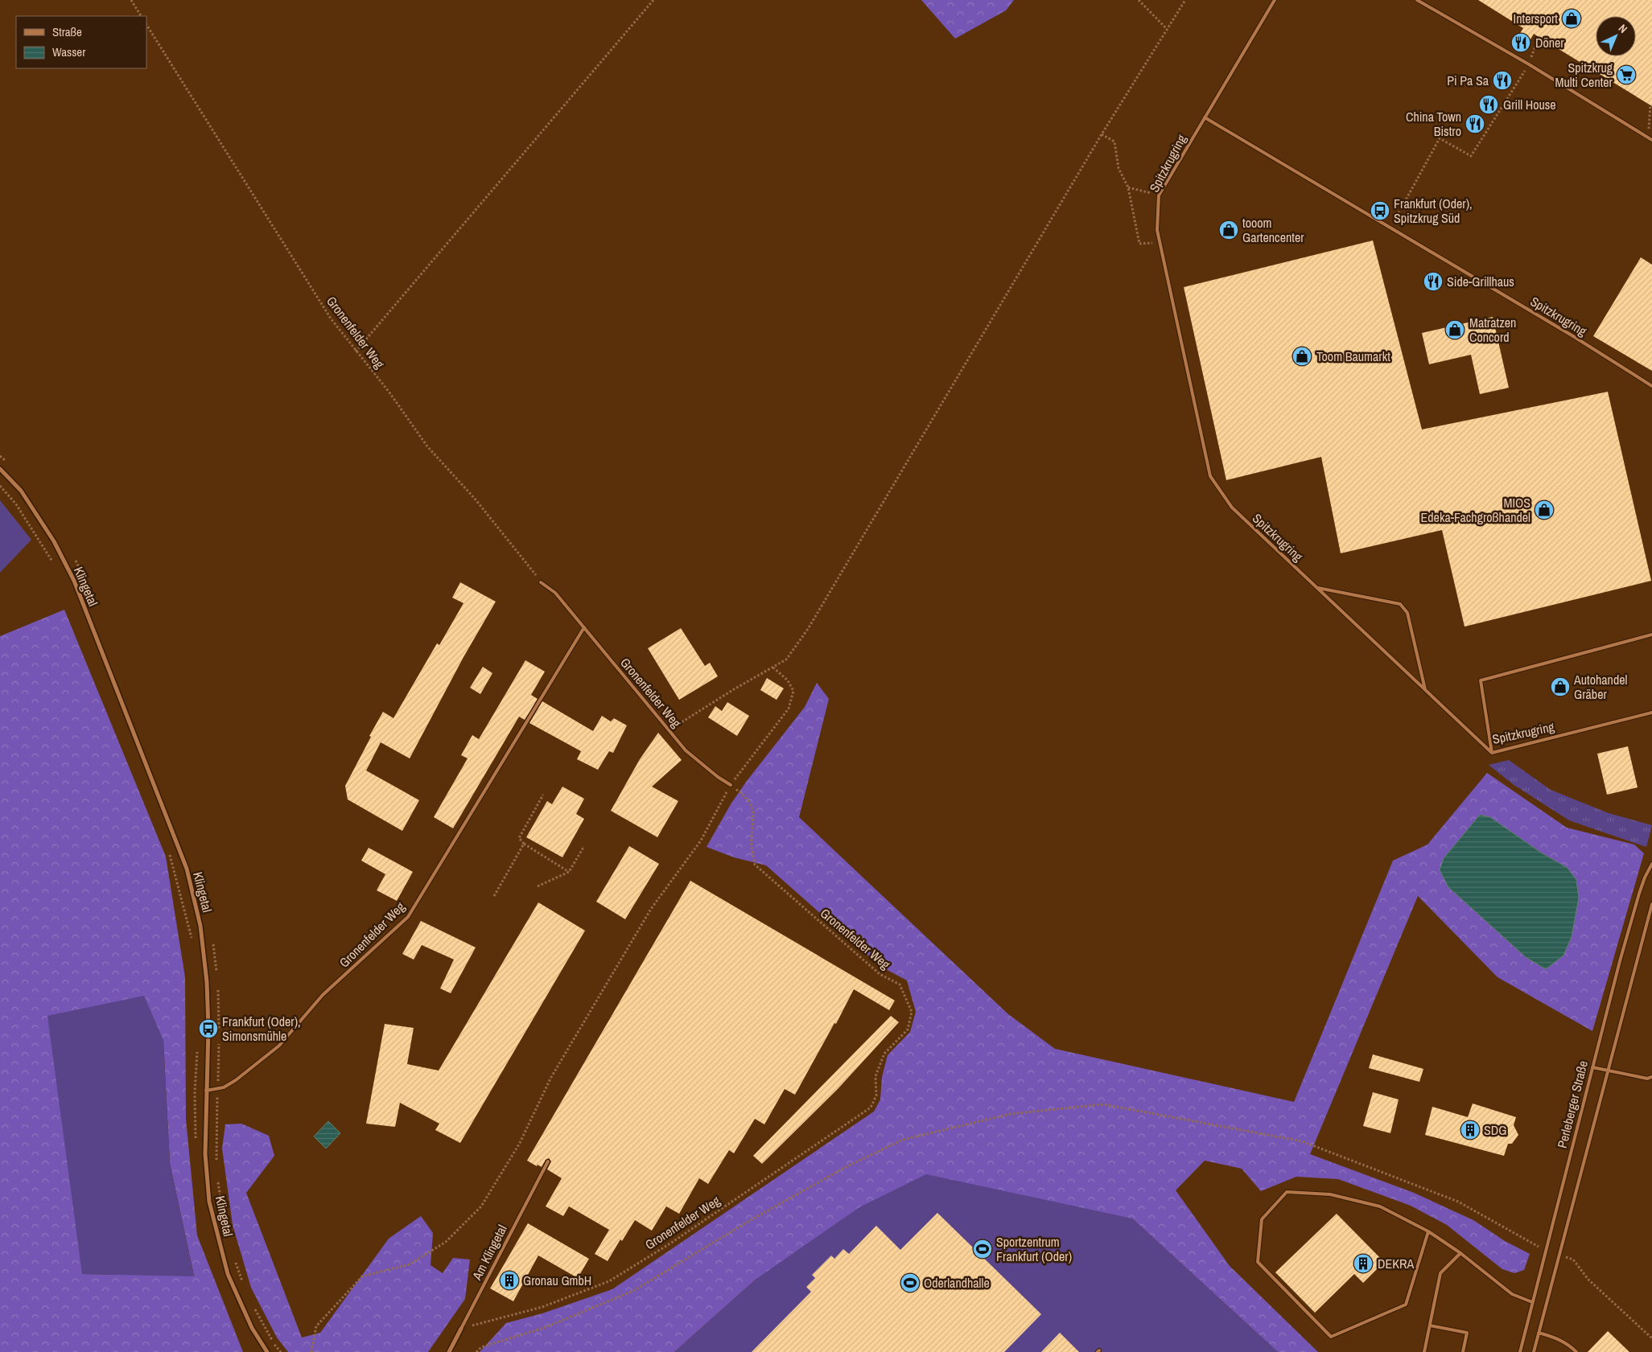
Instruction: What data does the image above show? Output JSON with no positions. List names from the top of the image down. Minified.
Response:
{"streets":{"street":["Klingetal","Am Klingetal"],"lane":["Spitzkrugring","Gronenfelder Weg","Perleberger Straße"]},"crossings":[["Gronenfelder Weg","Klingetal"],["Gronenfelder Weg","Am Klingetal"]],"places":{"shop":["Intersport","tooom Gartencenter","Matratzen Concord","Toom Baumarkt","MIOS Edeka-Fachgroßhandel","Autohandel Gräber"],"restaurant":["Döner","Pi Pa Sa","Grill House","China Town Bistro","Side-Grillhaus"],"supermarket":["Spitzkrug Multi Center"],"bus stop":["Frankfurt (Oder), Spitzkrug Süd","Frankfurt (Oder), Simonsmühle"],"building":["SDG","DEKRA","Gronau GmbH"],"sports":["Sportzentrum Frankfurt (Oder)","Oderlandhalle"]},"legend":["Straße","Wasser"],"north":"top right"}
